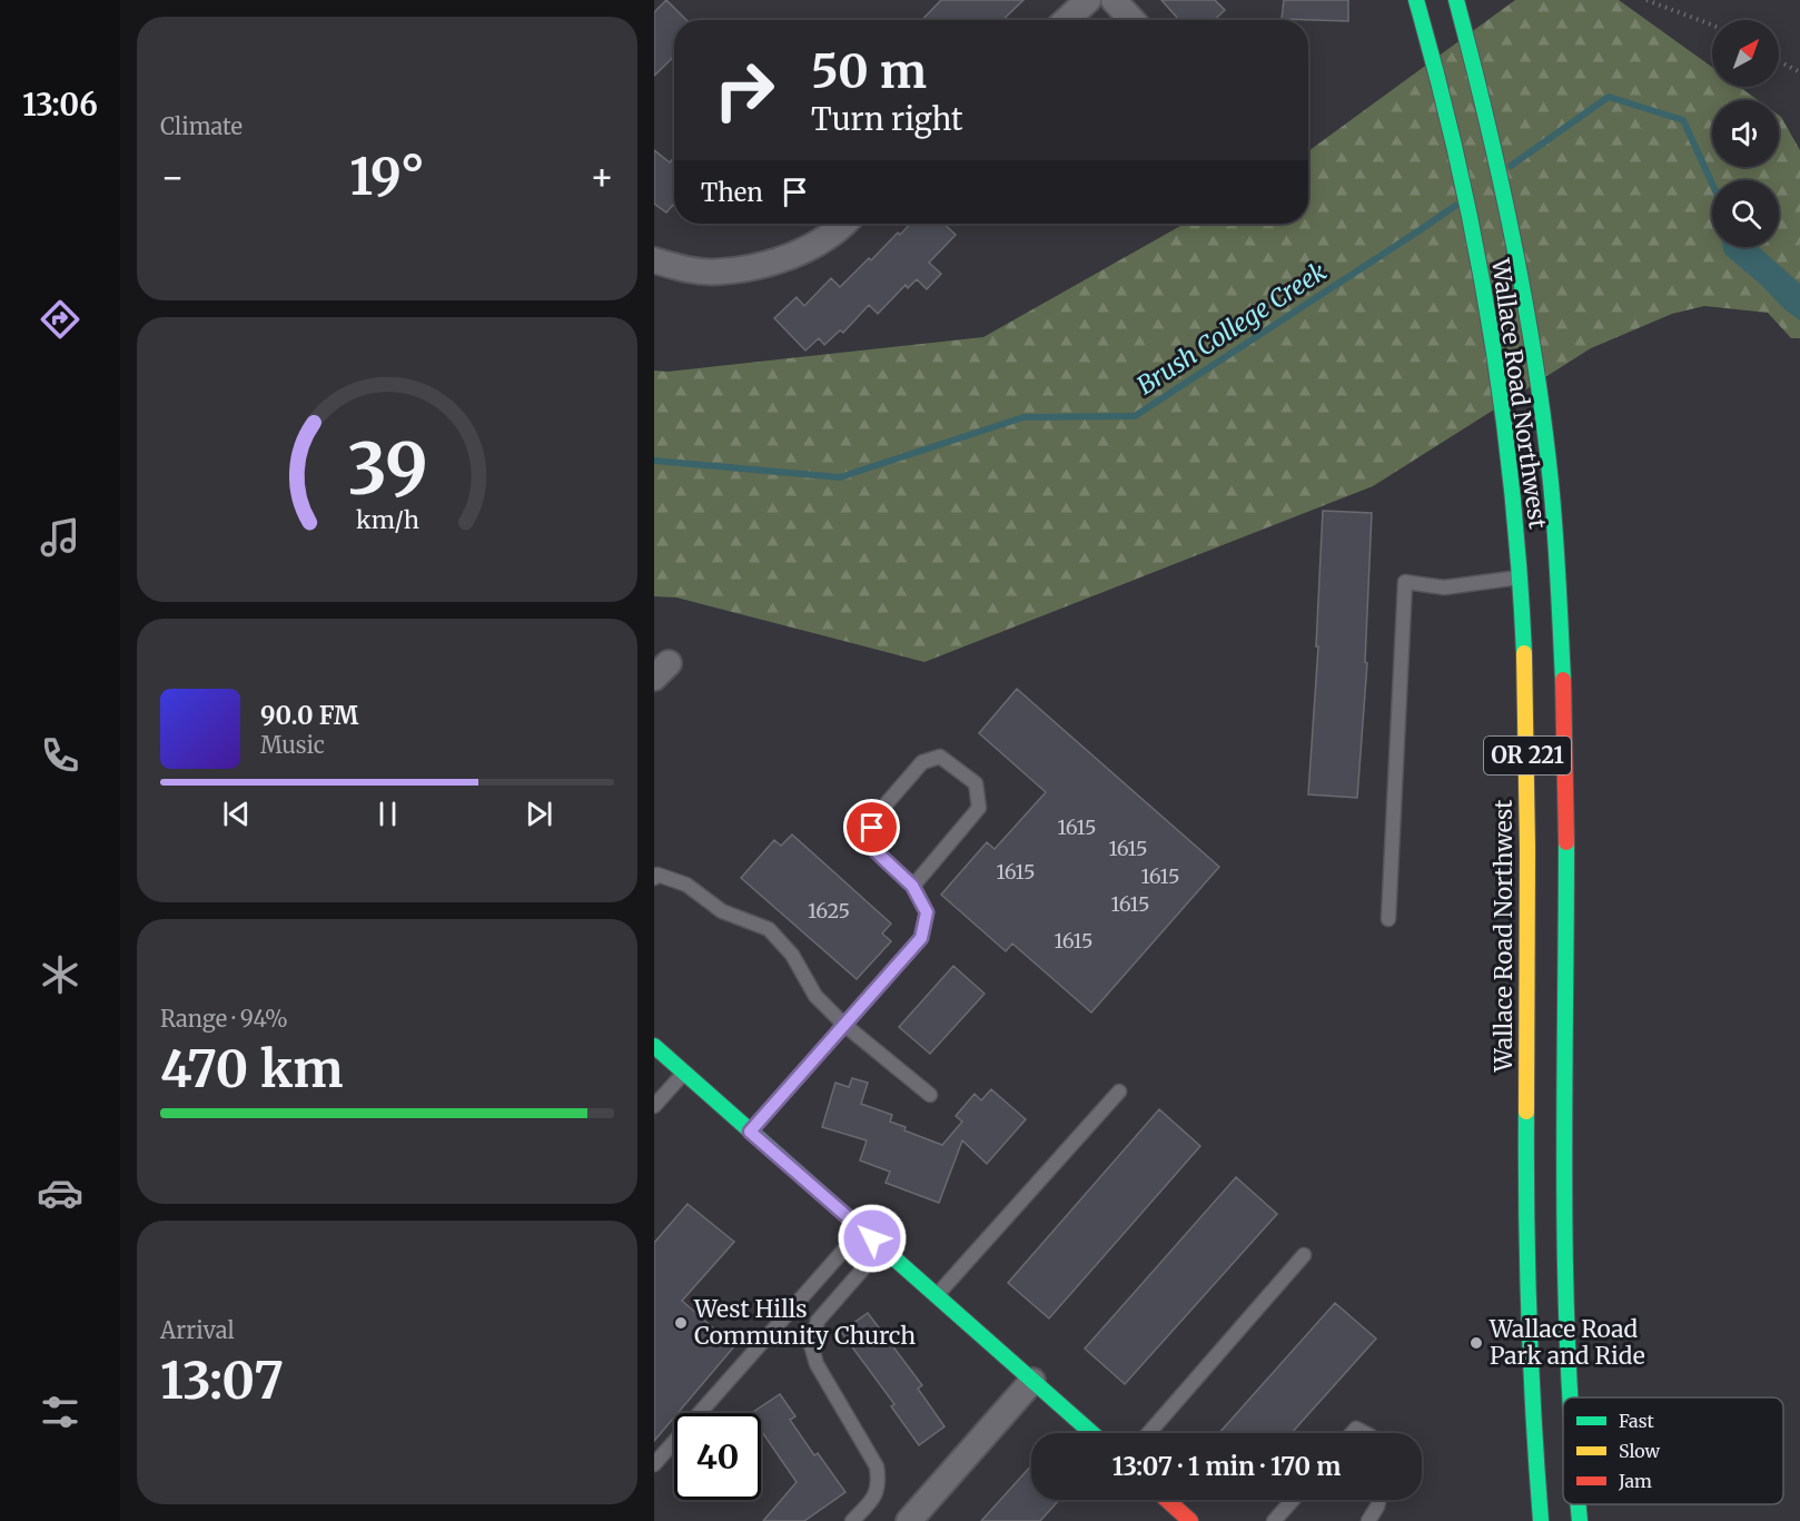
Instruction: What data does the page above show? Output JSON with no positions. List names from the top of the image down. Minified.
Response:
{"streets":{"main road":["Wallace Road Northwest","OR 221"]},"water":["Brush College Creek"],"places":["West Hills Community Church","Wallace Road Park and Ride"],"house_numbers":["1615","1615","1615","1615","1615","1625","1615"],"legend":["Fast","Slow","Jam"],"north":"top right","page":{"tabs":"13:06","tile":["Climate",["Range · 94%","470 km"],["Arrival","13:07"]],"turn":["50 m","Turn right"],"heat":["−","19°","+"],"then":"Then","song":["90.0 FM","Music"],"limit":"40","trip":"13:07 · 1 min · 170 m","gauge":["39","km/h"]}}
